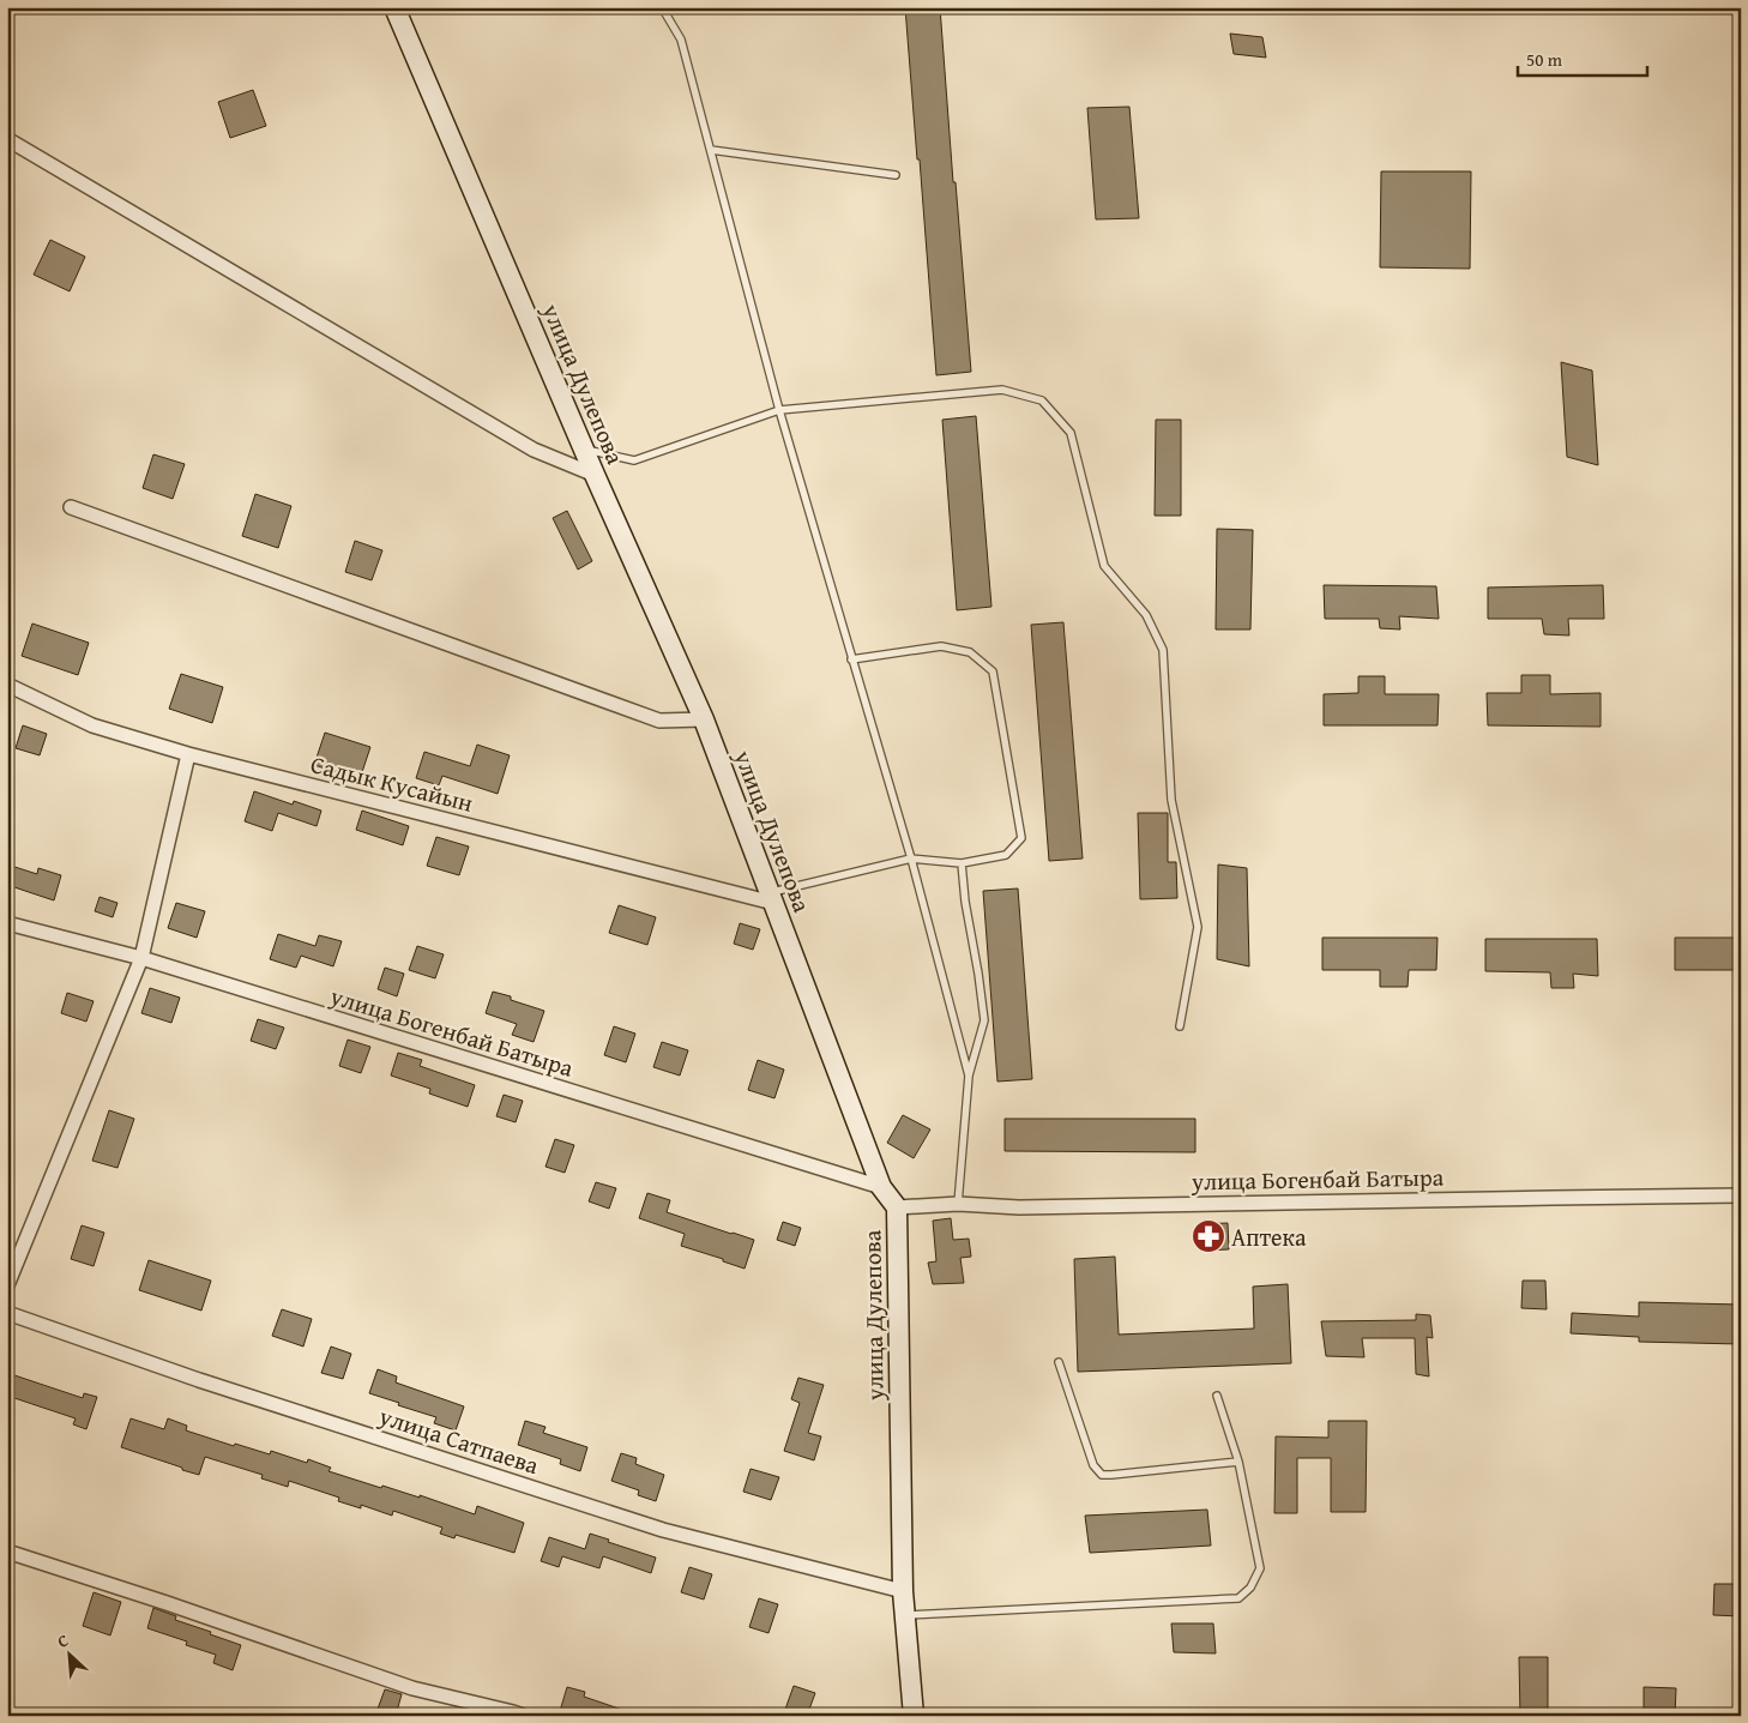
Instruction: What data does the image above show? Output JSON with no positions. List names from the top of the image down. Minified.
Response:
{"streets":{"street":["улица Дулепова","Садык Кусайын","улица Богенбай Батыра","улица Сатпаева"]},"crossings":[["улица Дулепова","Садык Кусайын"],["улица Дулепова","улица Богенбай Батыра"],["улица Дулепова","улица Сатпаева"]],"places":{"pharmacy":["Аптека"]},"scale_bar":"50 m","north":"top left"}
